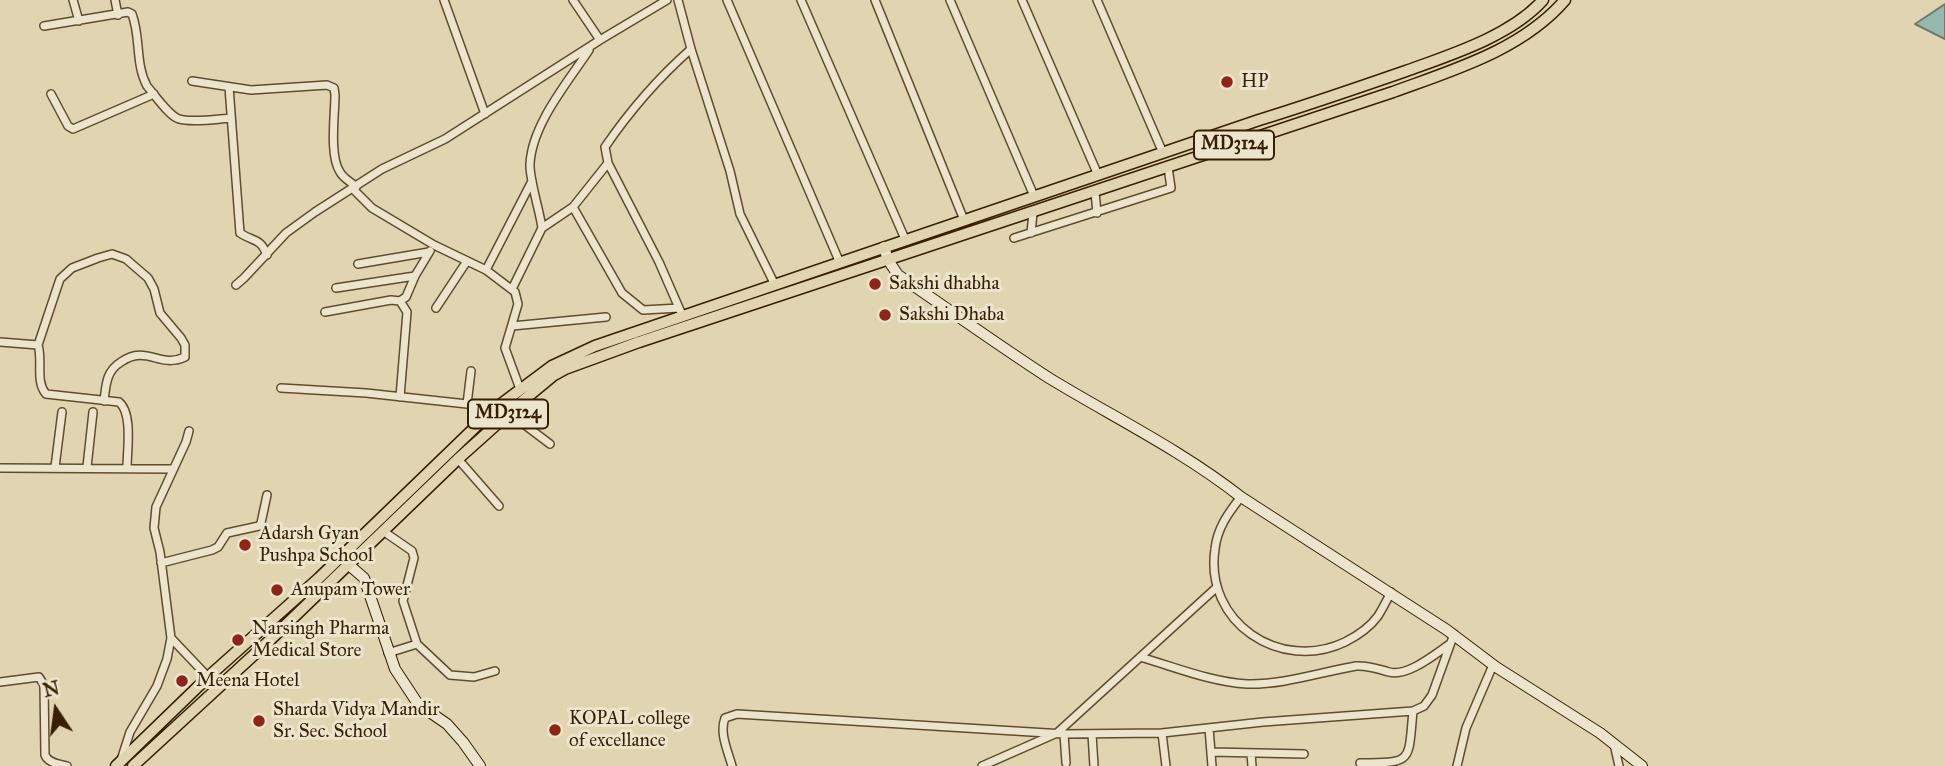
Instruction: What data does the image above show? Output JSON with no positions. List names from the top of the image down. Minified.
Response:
{"streets":{"main road":["MD3124"]},"places":["HP","Sakshi dhabha","Sakshi Dhaba","Adarsh Gyan Pushpa School","Anupam Tower","Narsingh Pharma Medical Store","Meena Hotel","Sharda Vidya Mandir Sr. Sec. School","KOPAL college of excellance"],"north":"top"}
